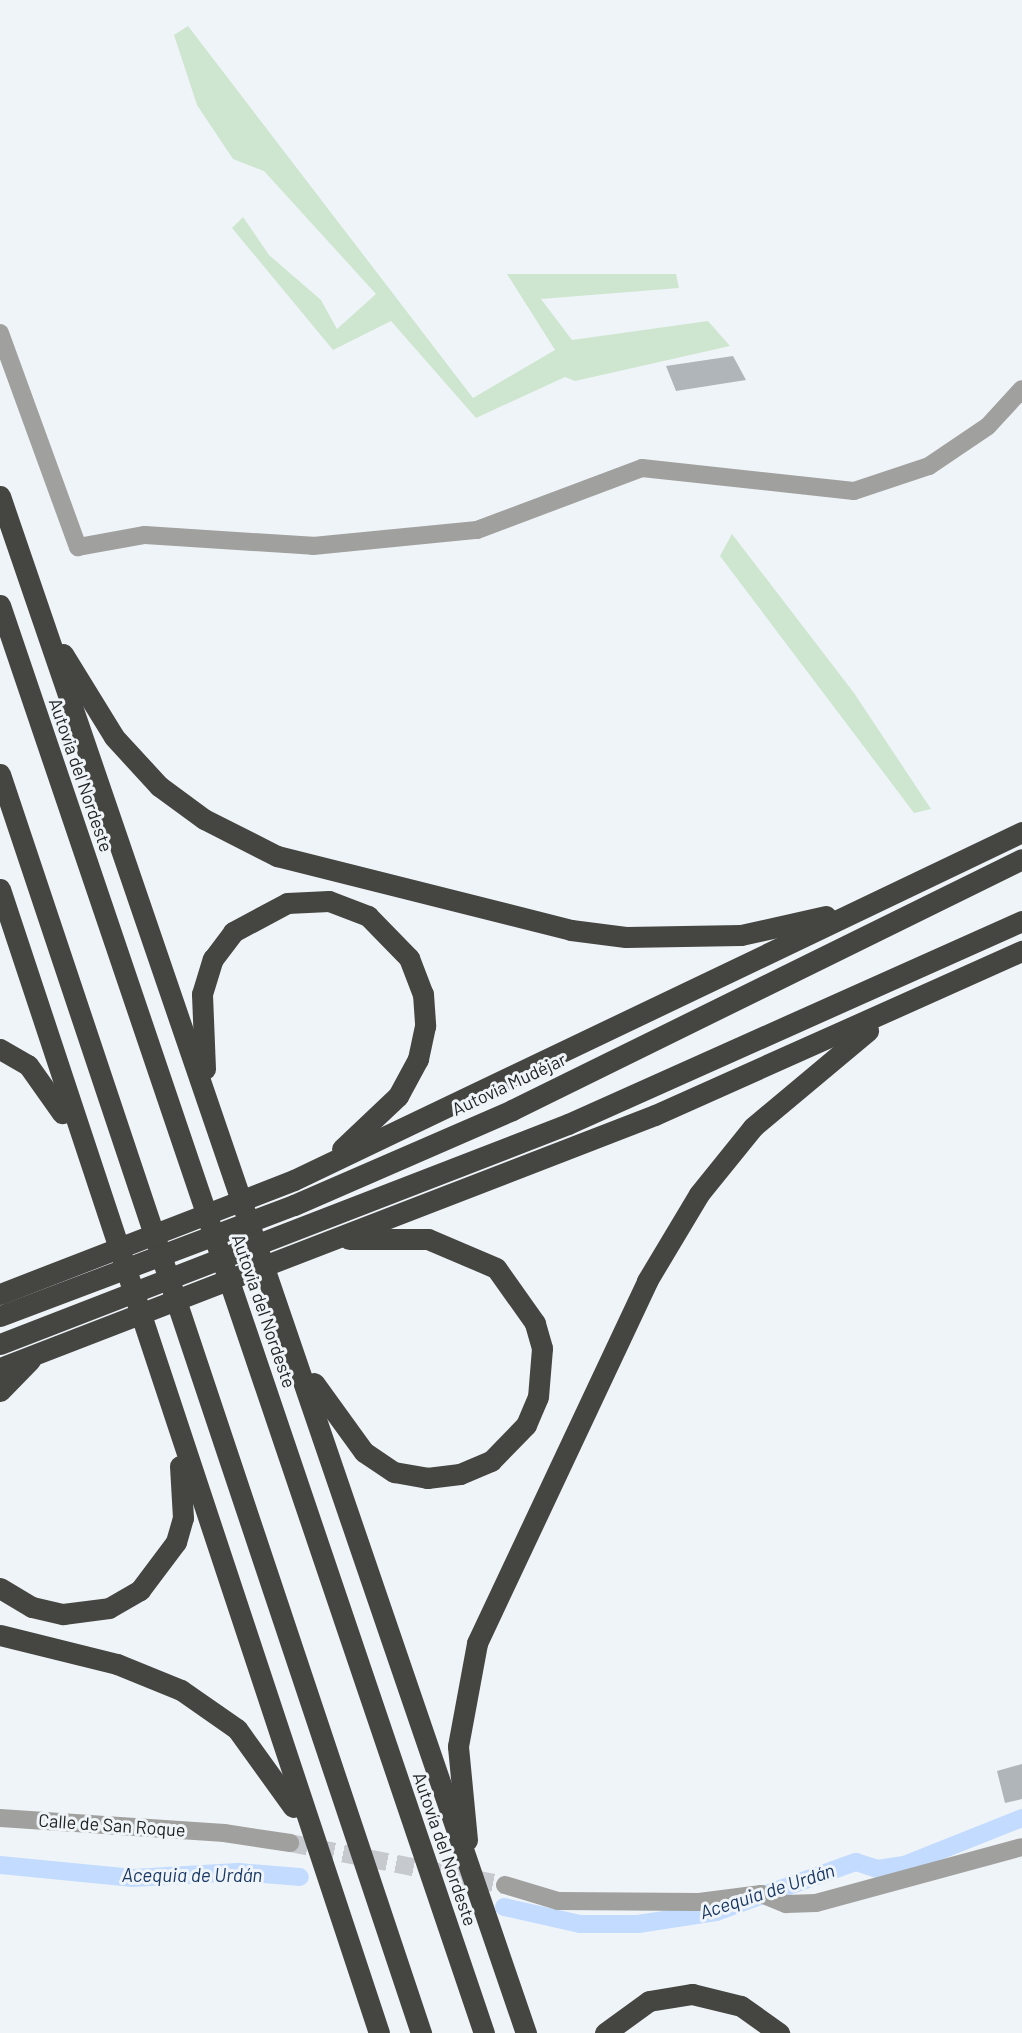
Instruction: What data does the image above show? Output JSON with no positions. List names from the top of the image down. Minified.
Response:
{"streets":{"highway":["Autovía del Nordeste","Autovía Mudéjar"],"street":["Calle de San Roque"]},"water":["Acequia de Urdán"]}
